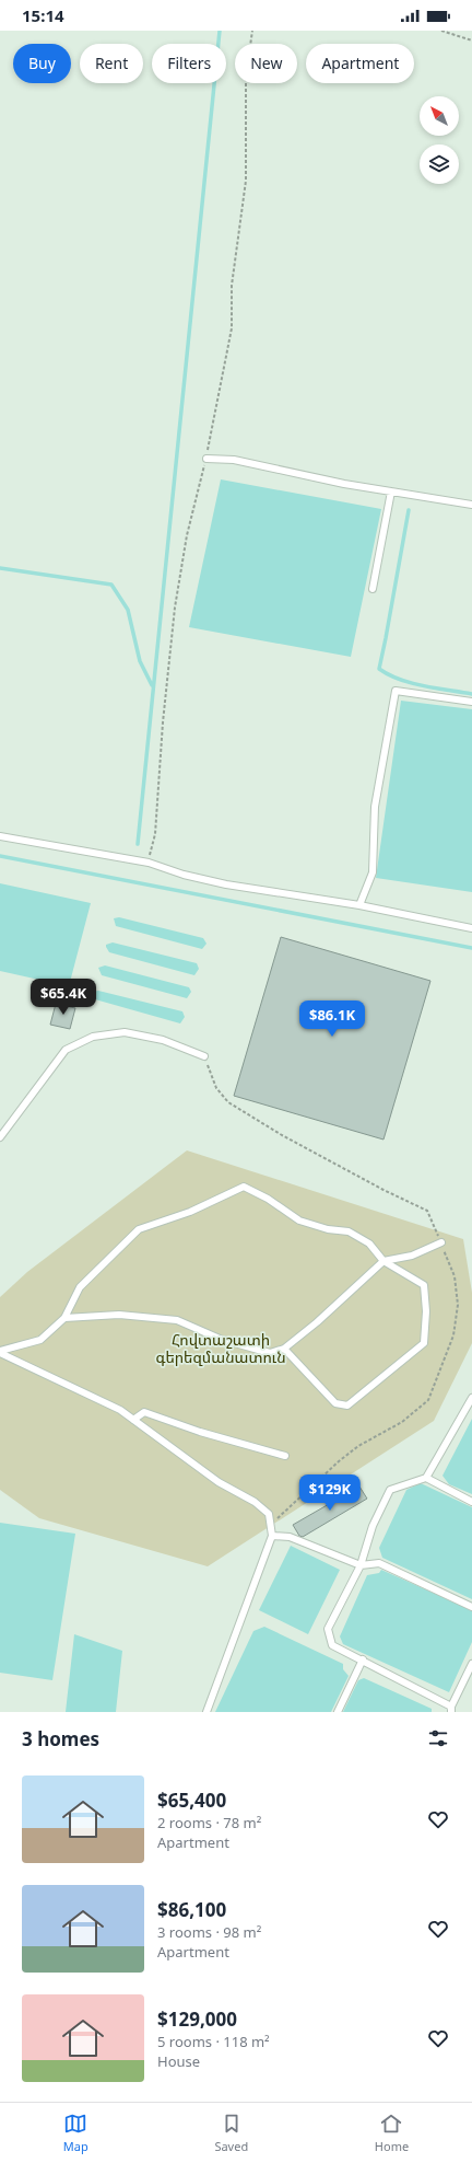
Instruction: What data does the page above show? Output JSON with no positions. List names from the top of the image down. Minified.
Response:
{"parks":["Հովտաշատի գերեզմանատուն"],"north":"top left","page":{"status":"15:14","chip":["Buy","Rent","Filters","New","Apartment"],"price":["$65.4K","$86.1K","$129K"],"heading":"3 homes","list":[{"name":"$65,400","note":"2 rooms · 78 m² · Apartment"},{"name":"$86,100","note":"3 rooms · 98 m² · Apartment"},{"name":"$129,000","note":"5 rooms · 118 m² · House"}],"tabs":["Map","Saved","Home"]}}
